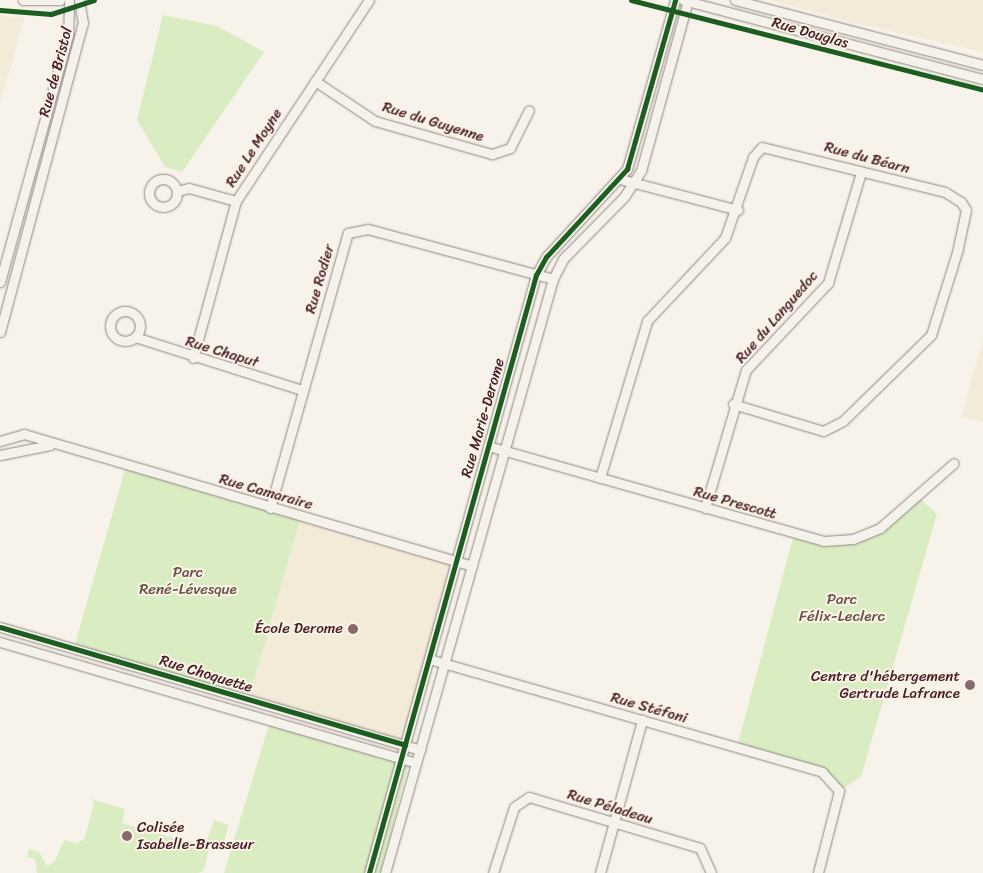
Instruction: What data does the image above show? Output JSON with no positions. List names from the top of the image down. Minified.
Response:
{"streets":{"street":["Rue Douglas","Rue de Bristol","Rue du Guyenne","Rue Le Moyne","Rue du Béarn","Rue Rodier","Rue du Languedoc","Rue Chaput","Rue Marie-Derome","Rue Camaraire","Rue Prescott","Rue Choquette","Rue Stéfoni","Rue Péladeau"]},"crossings":[["Rue Douglas","Rue Marie-Derome"],["Rue du Guyenne","Rue Le Moyne"],["Rue Le Moyne","Rue Chaput"],["Rue du Béarn","Rue du Languedoc"],["Rue du Béarn","Rue Prescott"],["Rue Rodier","Rue Chaput"],["Rue Rodier","Rue Marie-Derome"],["Rue Rodier","Rue Camaraire"],["Rue du Languedoc","Rue Prescott"],["Rue Marie-Derome","Rue Camaraire"],["Rue Marie-Derome","Rue Prescott"],["Rue Marie-Derome","Rue Choquette"],["Rue Marie-Derome","Rue Stéfoni"]],"parks":["Parc René-Lévesque","Parc Félix-Leclerc"],"places":["École Derome","Centre d'hébergement Gertrude Lafrance","Colisée Isabelle-Brasseur"]}
